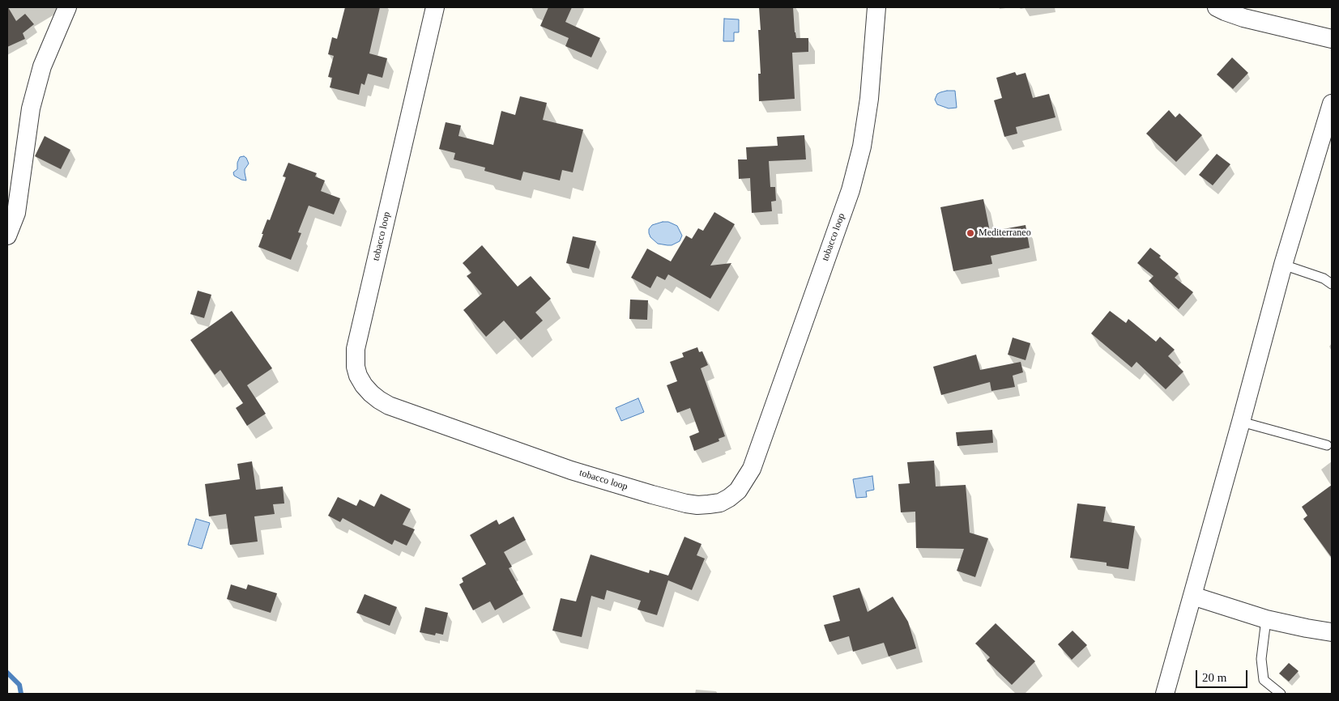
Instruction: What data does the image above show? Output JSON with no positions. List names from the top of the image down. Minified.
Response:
{"streets":{"street":["tobacco loop"]},"places":["Mediterraneo"],"scale_bar":"20 m"}
